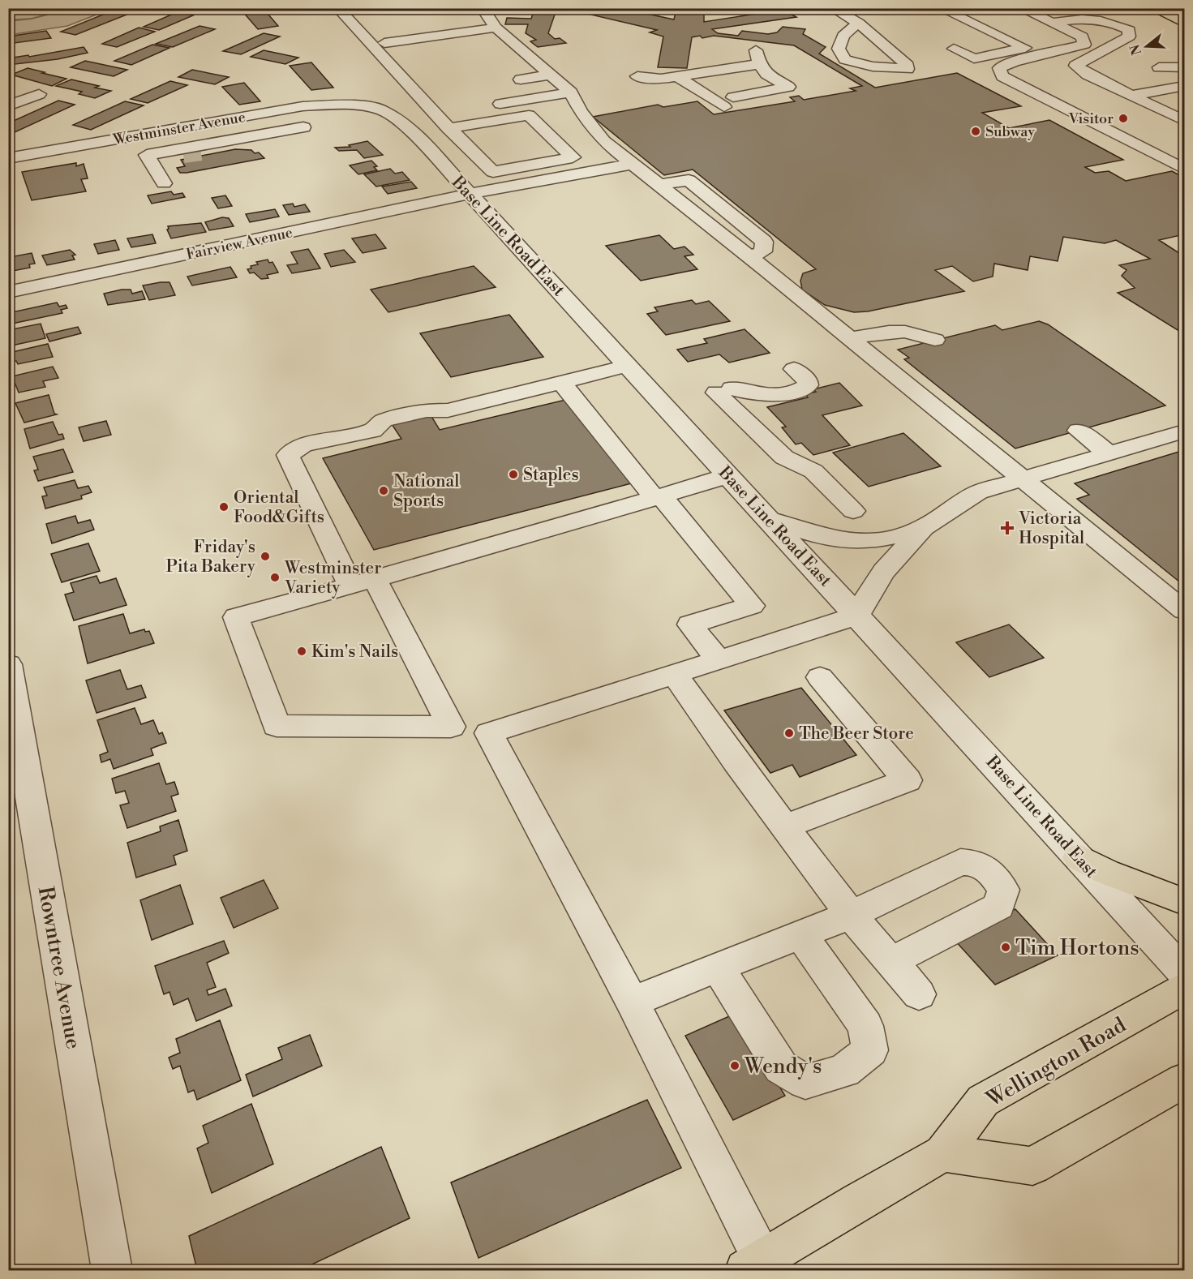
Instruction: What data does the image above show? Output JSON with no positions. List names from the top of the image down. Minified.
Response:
{"streets":{"main road":["Wellington Road"],"street":["Westminster Avenue","Base Line Road East","Fairview Avenue","Rowntree Avenue"]},"crossings":[["Westminster Avenue","Base Line Road East"],["Base Line Road East","Fairview Avenue"]],"places":{"other":["Visitor","Subway","Staples","National Sports","Oriental Food&Gifts","Friday's Pita Bakery","Westminster Variety","Kim's Nails","The Beer Store","Tim Hortons","Wendy's"],"health":["Victoria Hospital"]},"north":"left"}
